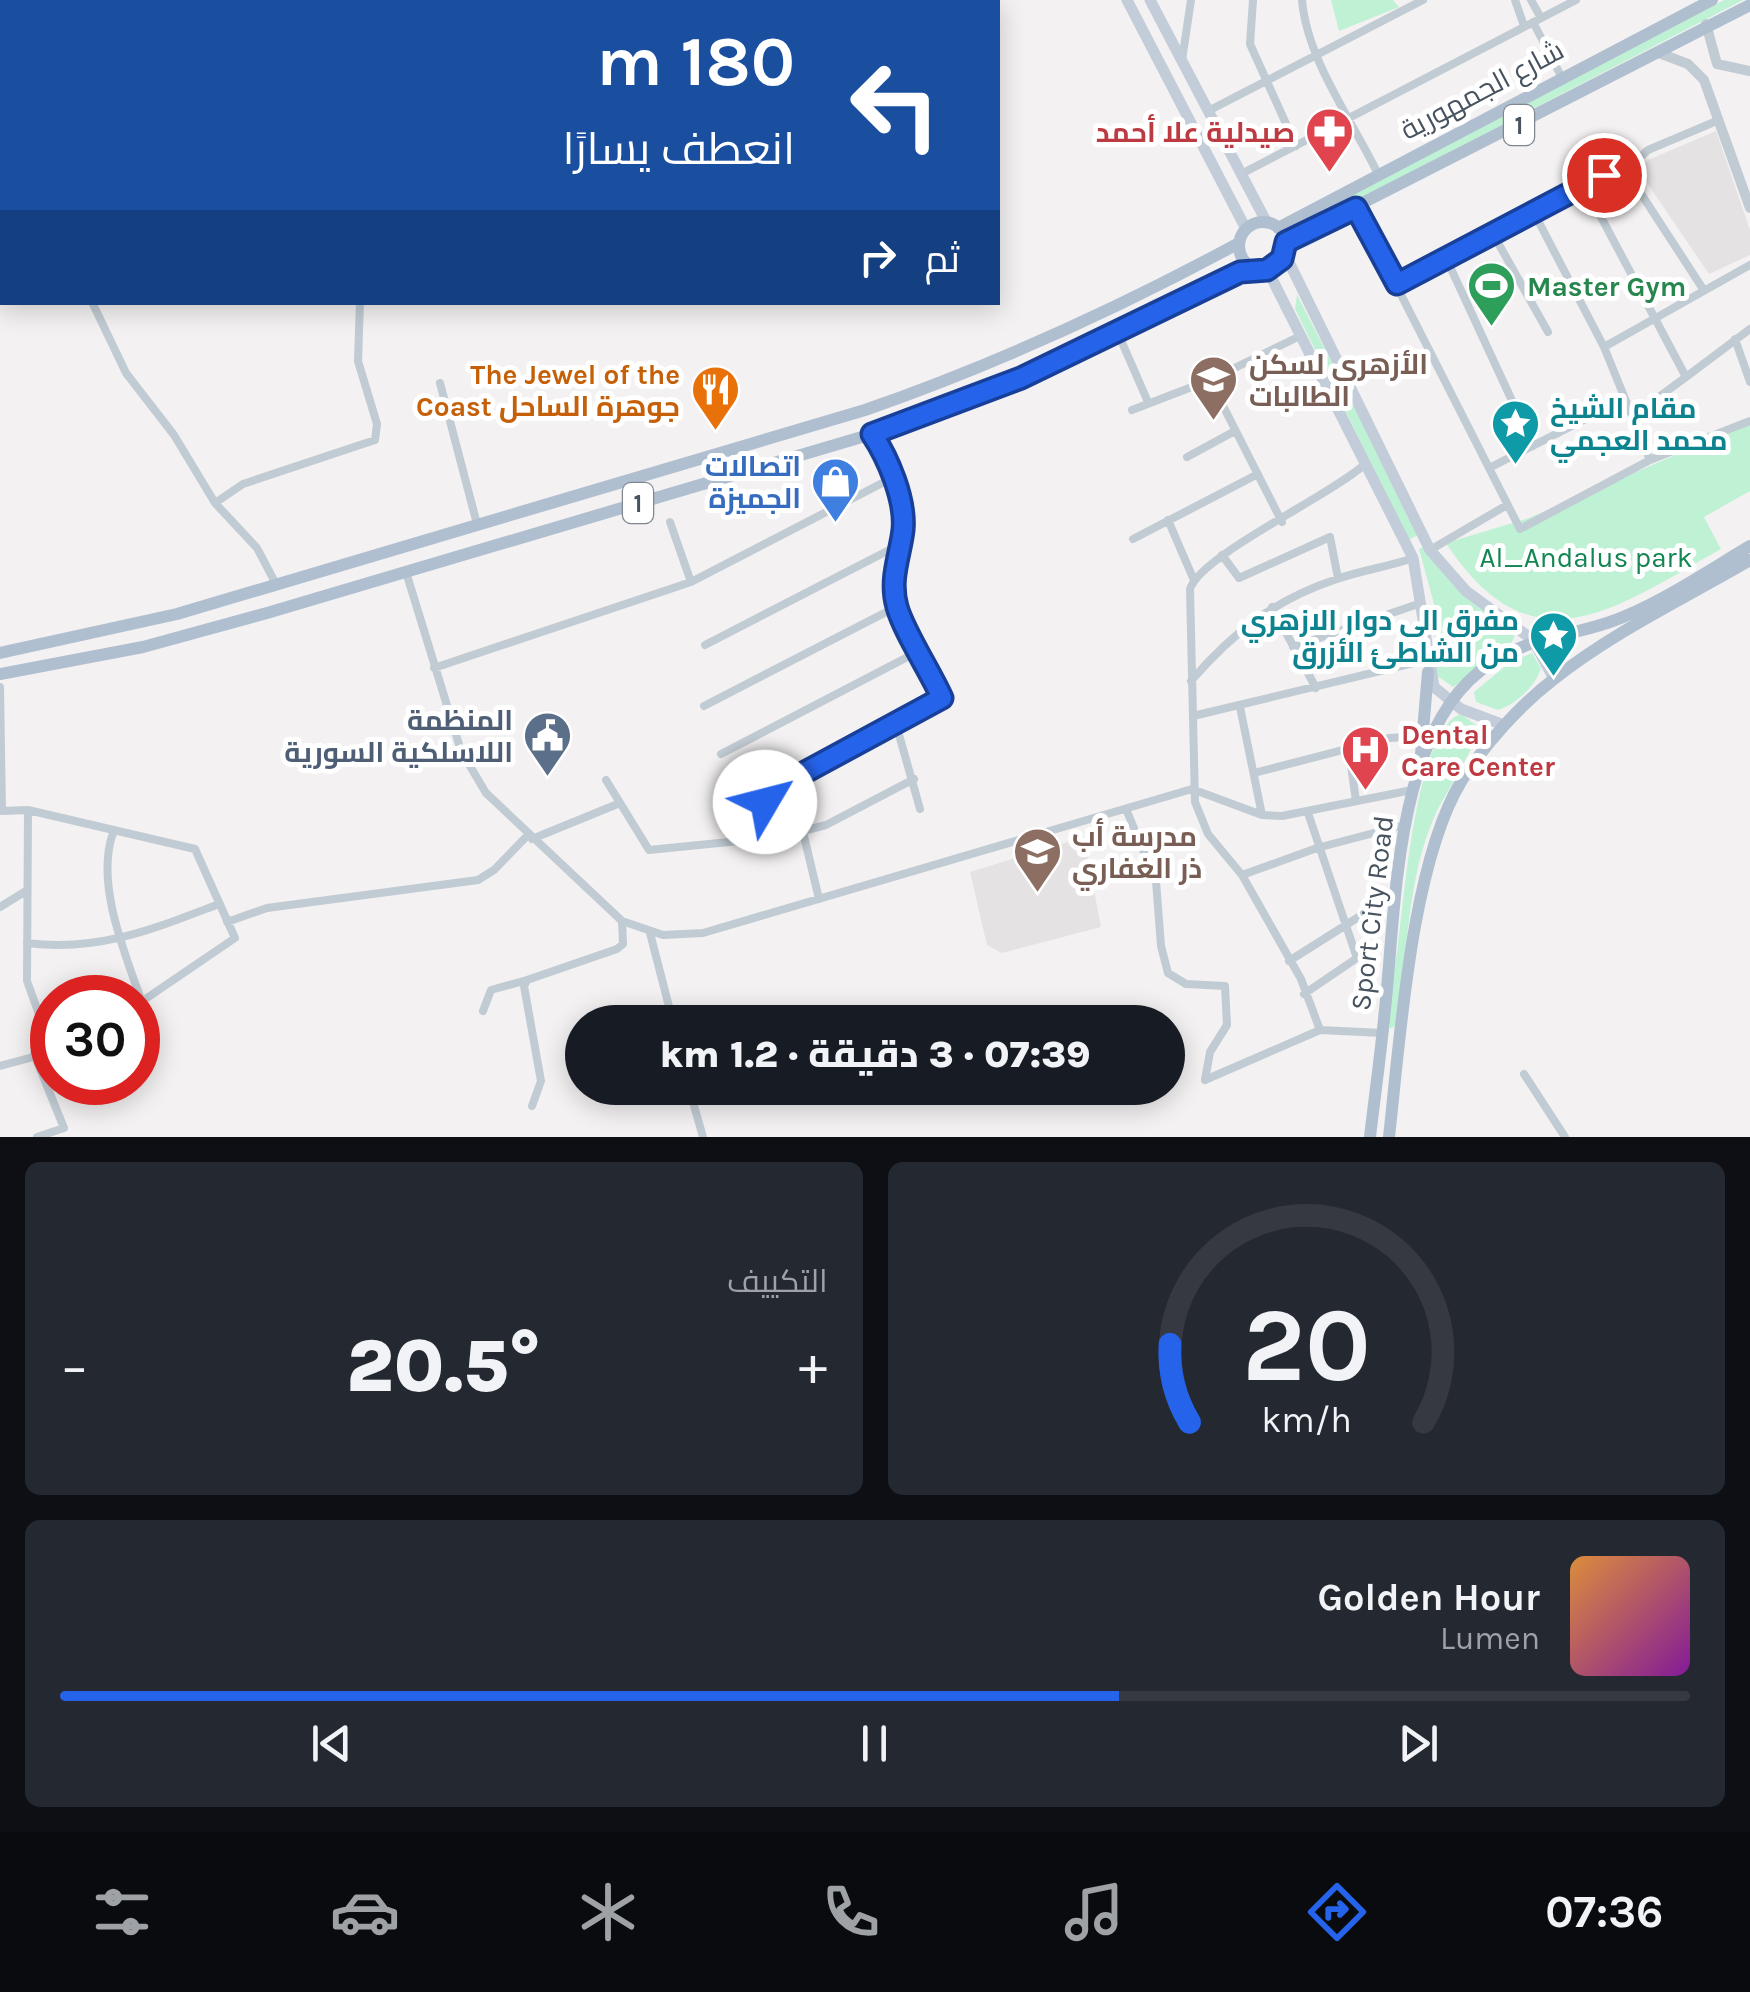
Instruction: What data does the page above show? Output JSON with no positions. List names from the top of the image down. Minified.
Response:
{"streets":{"main road":["شارع الجمهورية","1","Sport City Road"]},"crossings":[["شارع الجمهورية","1"]],"parks":["Al_Andalus park"],"places":{"pharmacy":["صيدلية علا أحمد"],"sports":["Master Gym"],"school or university":["الأزهري لسكن الطالبات","مدرسة أب ذر الغفاري"],"restaurant":["The Jewel of the Coast جوهرة الساحل"],"place":["مقام الشيخ محمد العجمي","مفرق الى دوار الازهري من الشاطئ الأزرق"],"shop":["اتصالات الجميزة"],"public building":["المنظمة اللاسلكية السورية"],"hospital":["Dental Care Center"]},"page":{"turn":["180 m","انعطف يسارًا"],"then":"ثم","limit":"30","trip":"07:39 · 3 دقيقة · 1.2 km","tile":"التكييف","heat":["−","20.5°","+"],"song":["Golden Hour","Lumen"],"tabs":"07:36","gauge":["20","km/h"]}}
